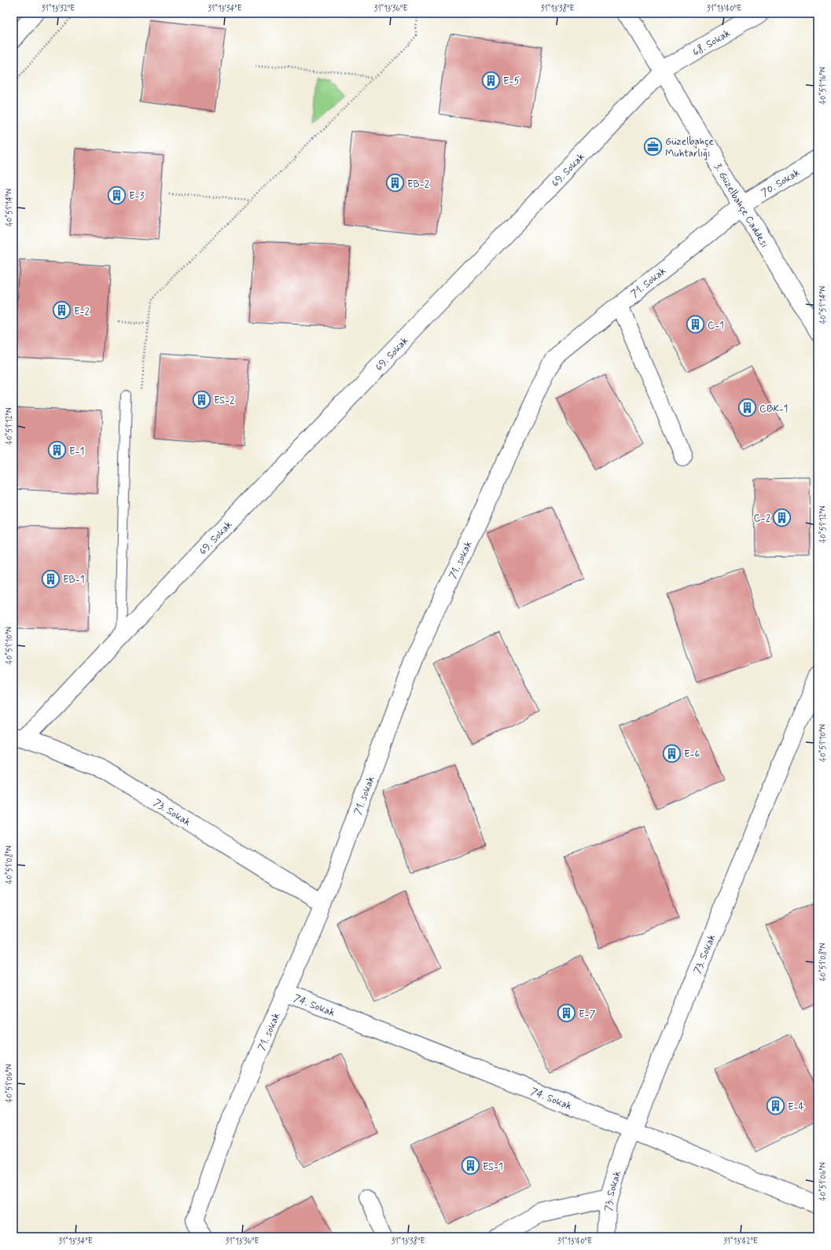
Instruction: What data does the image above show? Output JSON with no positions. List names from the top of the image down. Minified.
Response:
{"streets":{"main road":["68. Sokak","69. Sokak","70. Sokak","3. Güzelbahçe Caddesi","71. Sokak","71. sokak","73. Sokak","74. Sokak"]},"crossings":[["68. Sokak","69. Sokak"],["68. Sokak","3. Güzelbahçe Caddesi"],["69. Sokak","3. Güzelbahçe Caddesi"],["69. Sokak","73. Sokak"],["70. Sokak","3. Güzelbahçe Caddesi"],["70. Sokak","71. Sokak"],["3. Güzelbahçe Caddesi","71. Sokak"],["71. Sokak","71. sokak"],["71. sokak","73. Sokak"],["71. sokak","74. Sokak"],["73. Sokak","74. Sokak"]],"places":{"building":["E-5","EB-2","E-3","E-2","C-1","ES-2","CBK-1","E-1","C-2","EB-1","E-6","E-7","E-4","ES-1"],"office":["Güzelbahçe Muhtarlığı"]},"coordinates":["31°13'32\"E","31°13'34\"E","31°13'36\"E","31°13'38\"E","31°13'40\"E","40°51'16\"N","40°51'14\"N","40°51'12\"N","40°51'10\"N","40°51'08\"N","40°51'06\"N","31°13'42\"E"]}
